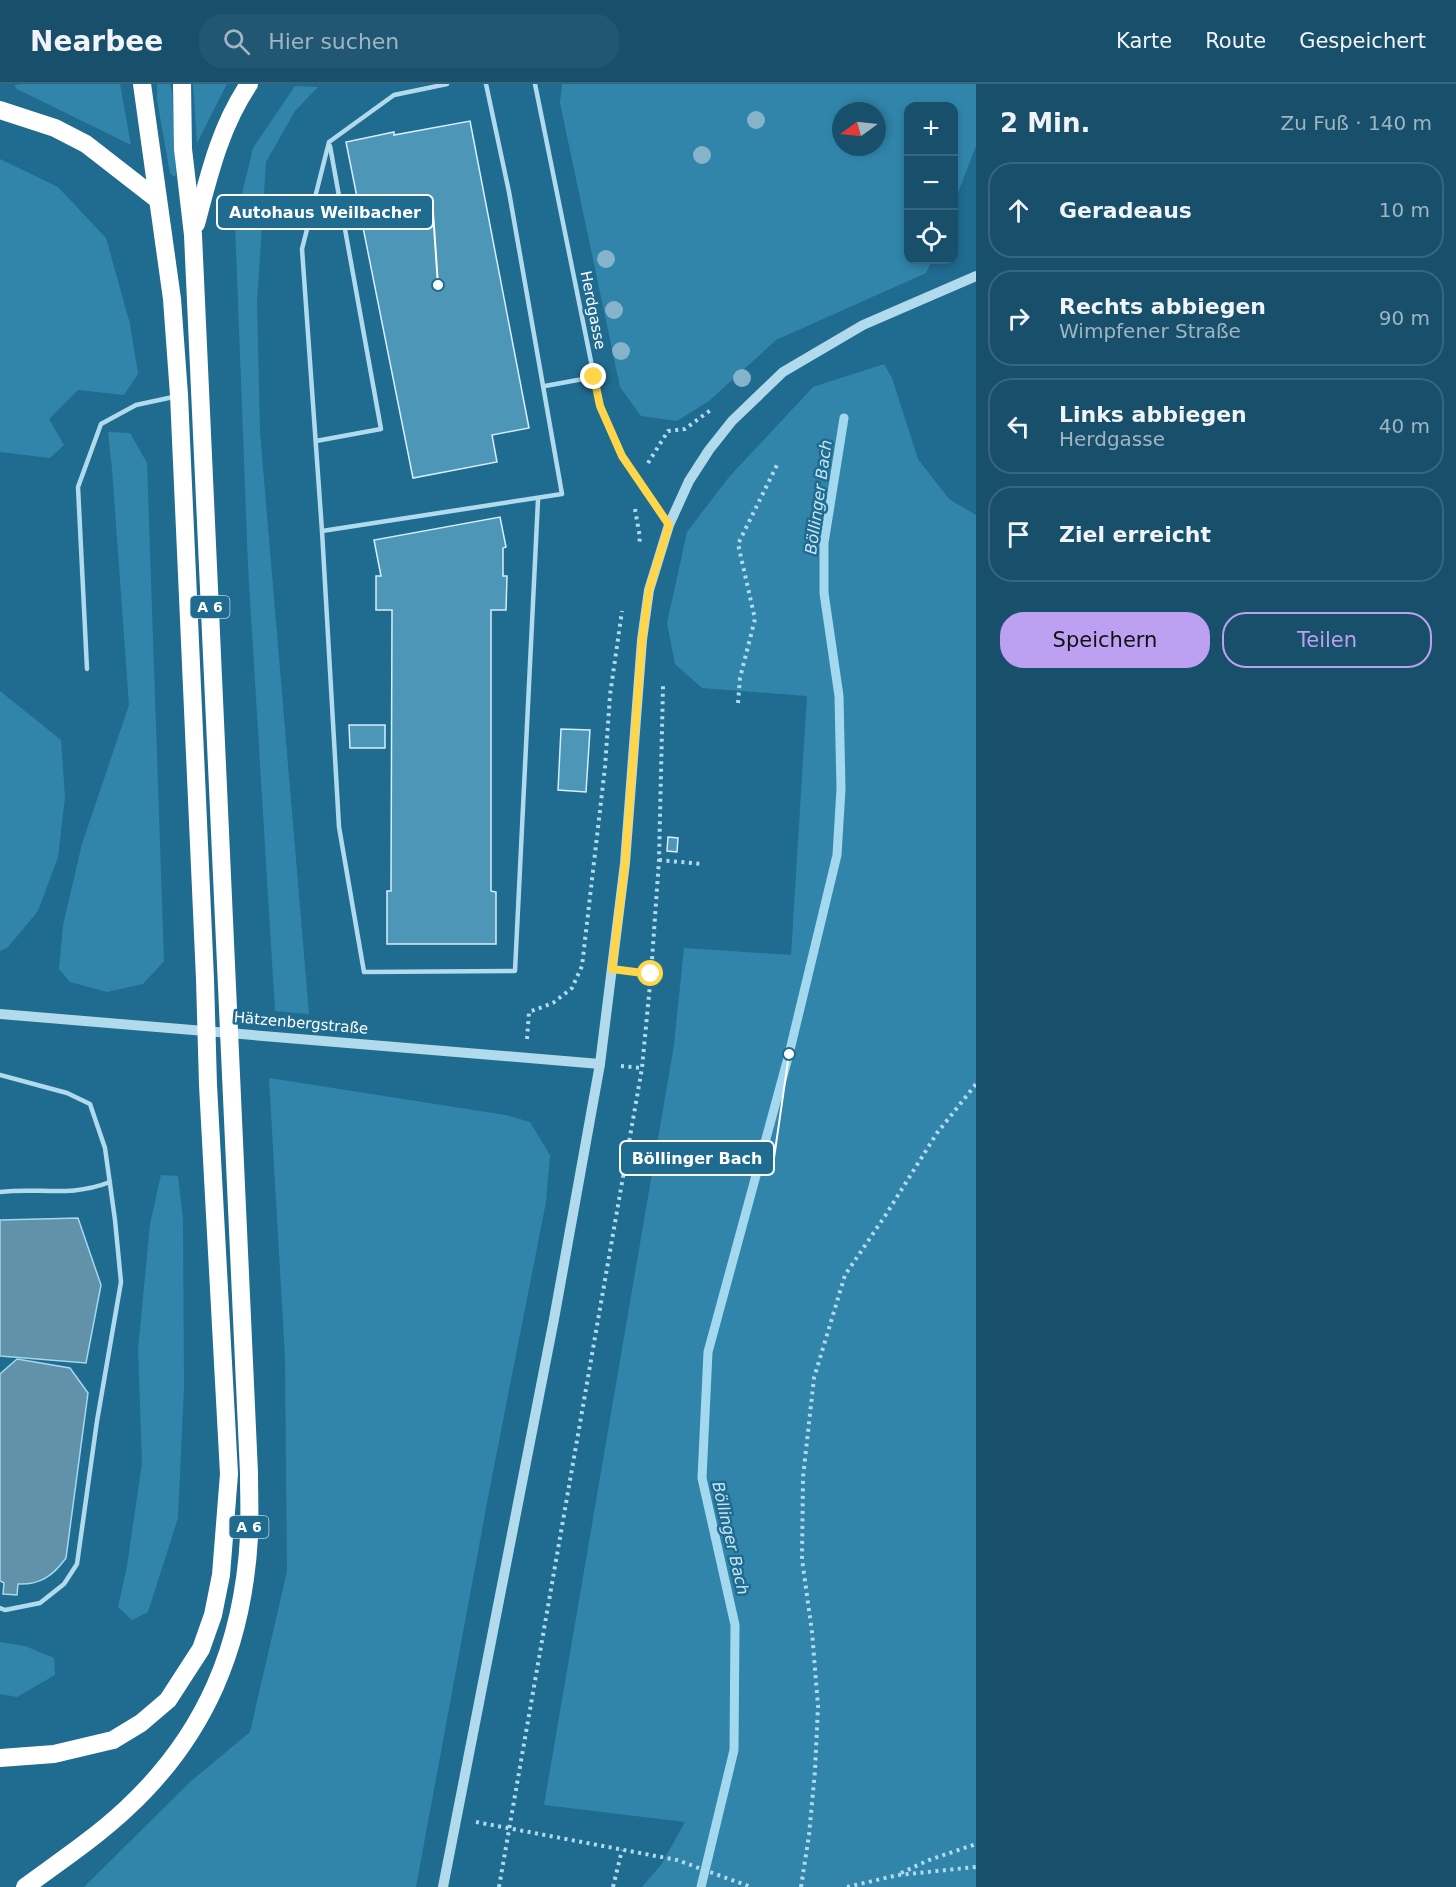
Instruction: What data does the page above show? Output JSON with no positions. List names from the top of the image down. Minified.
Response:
{"streets":{"highway":["A 6"],"street":["Hätzenbergstraße"],"lane":["Herdgasse"]},"water":["Böllinger Bach"],"places":["Autohaus Weilbacher","Böllinger Bach"],"north":"left","page":{"header":"Nearbee","search":"Hier suchen","nav":["Karte","Route","Gespeichert"],"heading":["2 Min.","Zu Fuß · 140 m"],"map_buttons":["+","−"],"list":[["Geradeaus","10 m"],["Rechts abbiegen","Wimpfener Straße","90 m"],["Links abbiegen","Herdgasse","40 m"],"Ziel erreicht"],"buttons":["Speichern","Teilen"]}}
